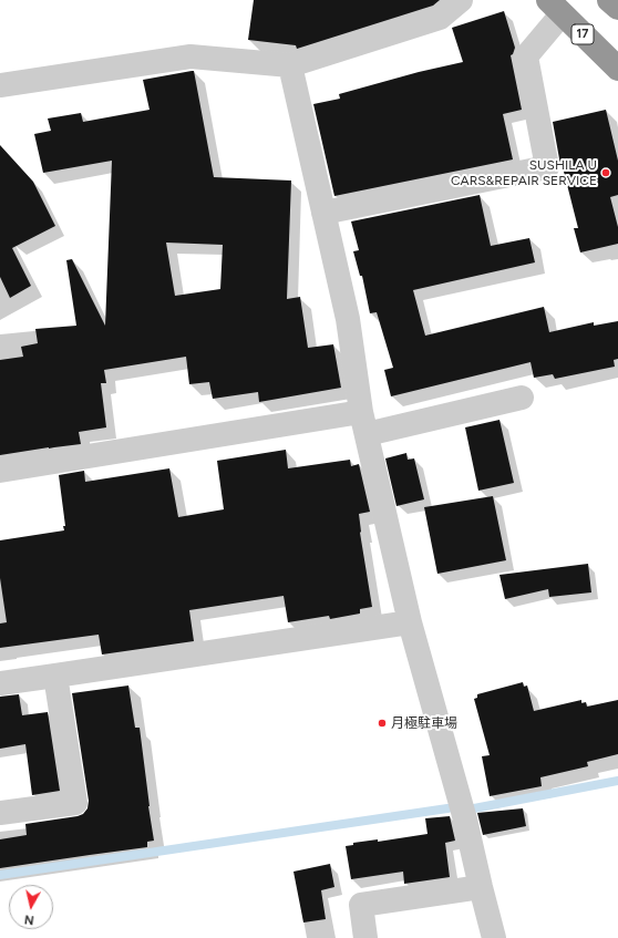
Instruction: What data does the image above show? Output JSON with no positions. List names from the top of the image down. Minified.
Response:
{"streets":{"highway":["17"]},"places":["SUSHILA U CARS&REPAIR SERVICE","月極駐車場"],"north":"bottom"}
